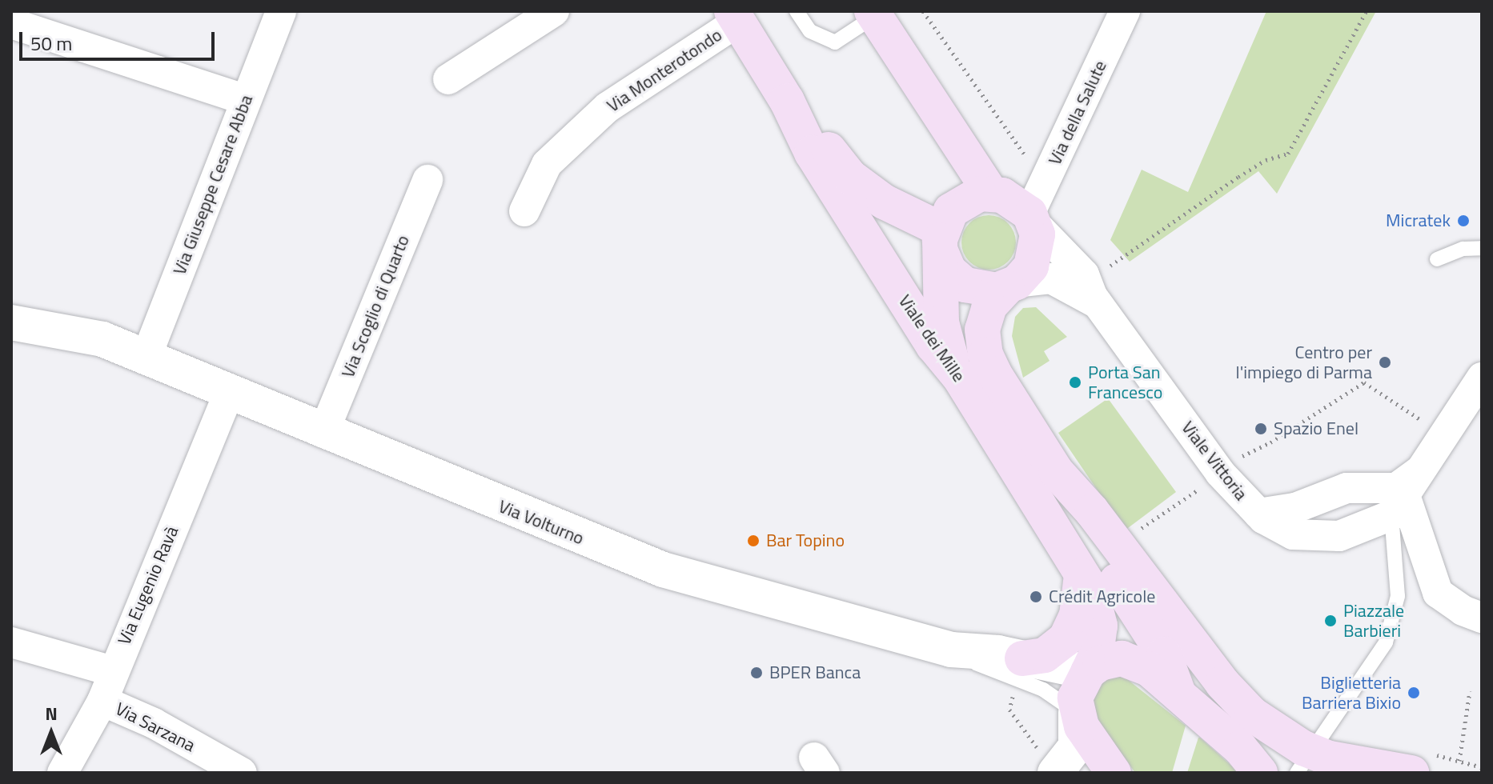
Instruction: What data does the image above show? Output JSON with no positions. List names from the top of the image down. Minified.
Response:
{"streets":{"main road":["Viale dei Mille"],"street":["Via Monterotondo","Via della Salute","Via Giuseppe Cesare Abba","Via Scoglio di Quarto","Viale Vittoria","Via Volturno","Via Eugenio Ravà","Via Sarzana"]},"crossings":[["Via Monterotondo","Viale dei Mille"],["Via della Salute","Viale Vittoria"],["Via Giuseppe Cesare Abba","Via Volturno"],["Via Scoglio di Quarto","Via Volturno"],["Viale dei Mille","Via Volturno"],["Via Volturno","Via Eugenio Ravà"],["Via Eugenio Ravà","Via Sarzana"]],"places":["Micratek","Centro per l'impiego di Parma","Porta San Francesco","Spazio Enel","Bar Topino","Crédit Agricole","Piazzale Barbieri","BPER Banca","Biglietteria Barriera Bixio"],"scale_bar":"50 m","north":"top"}
